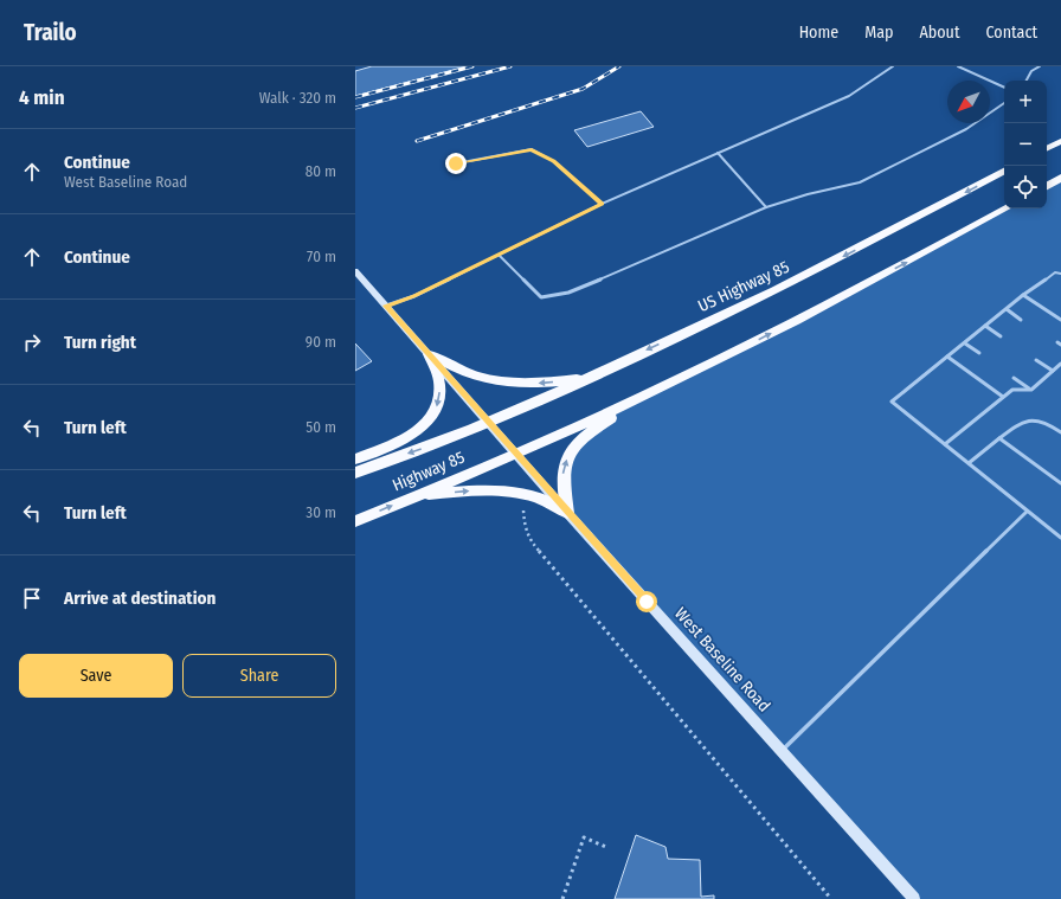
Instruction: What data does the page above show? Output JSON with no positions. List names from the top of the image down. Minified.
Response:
{"streets":{"highway":["US Highway 85","Highway 85"],"main road":["West Baseline Road"]},"crossings":[["US Highway 85","Highway 85"],["US Highway 85","West Baseline Road"],["Highway 85","West Baseline Road"]],"north":"bottom left","page":{"header":"Trailo","nav":["Home","Map","About","Contact"],"heading":["4 min","Walk · 320 m"],"map_buttons":["+","−"],"list":[["Continue","West Baseline Road","80 m"],["Continue","70 m"],["Turn right","90 m"],["Turn left","50 m"],["Turn left","30 m"],"Arrive at destination"],"buttons":["Save","Share"]}}
